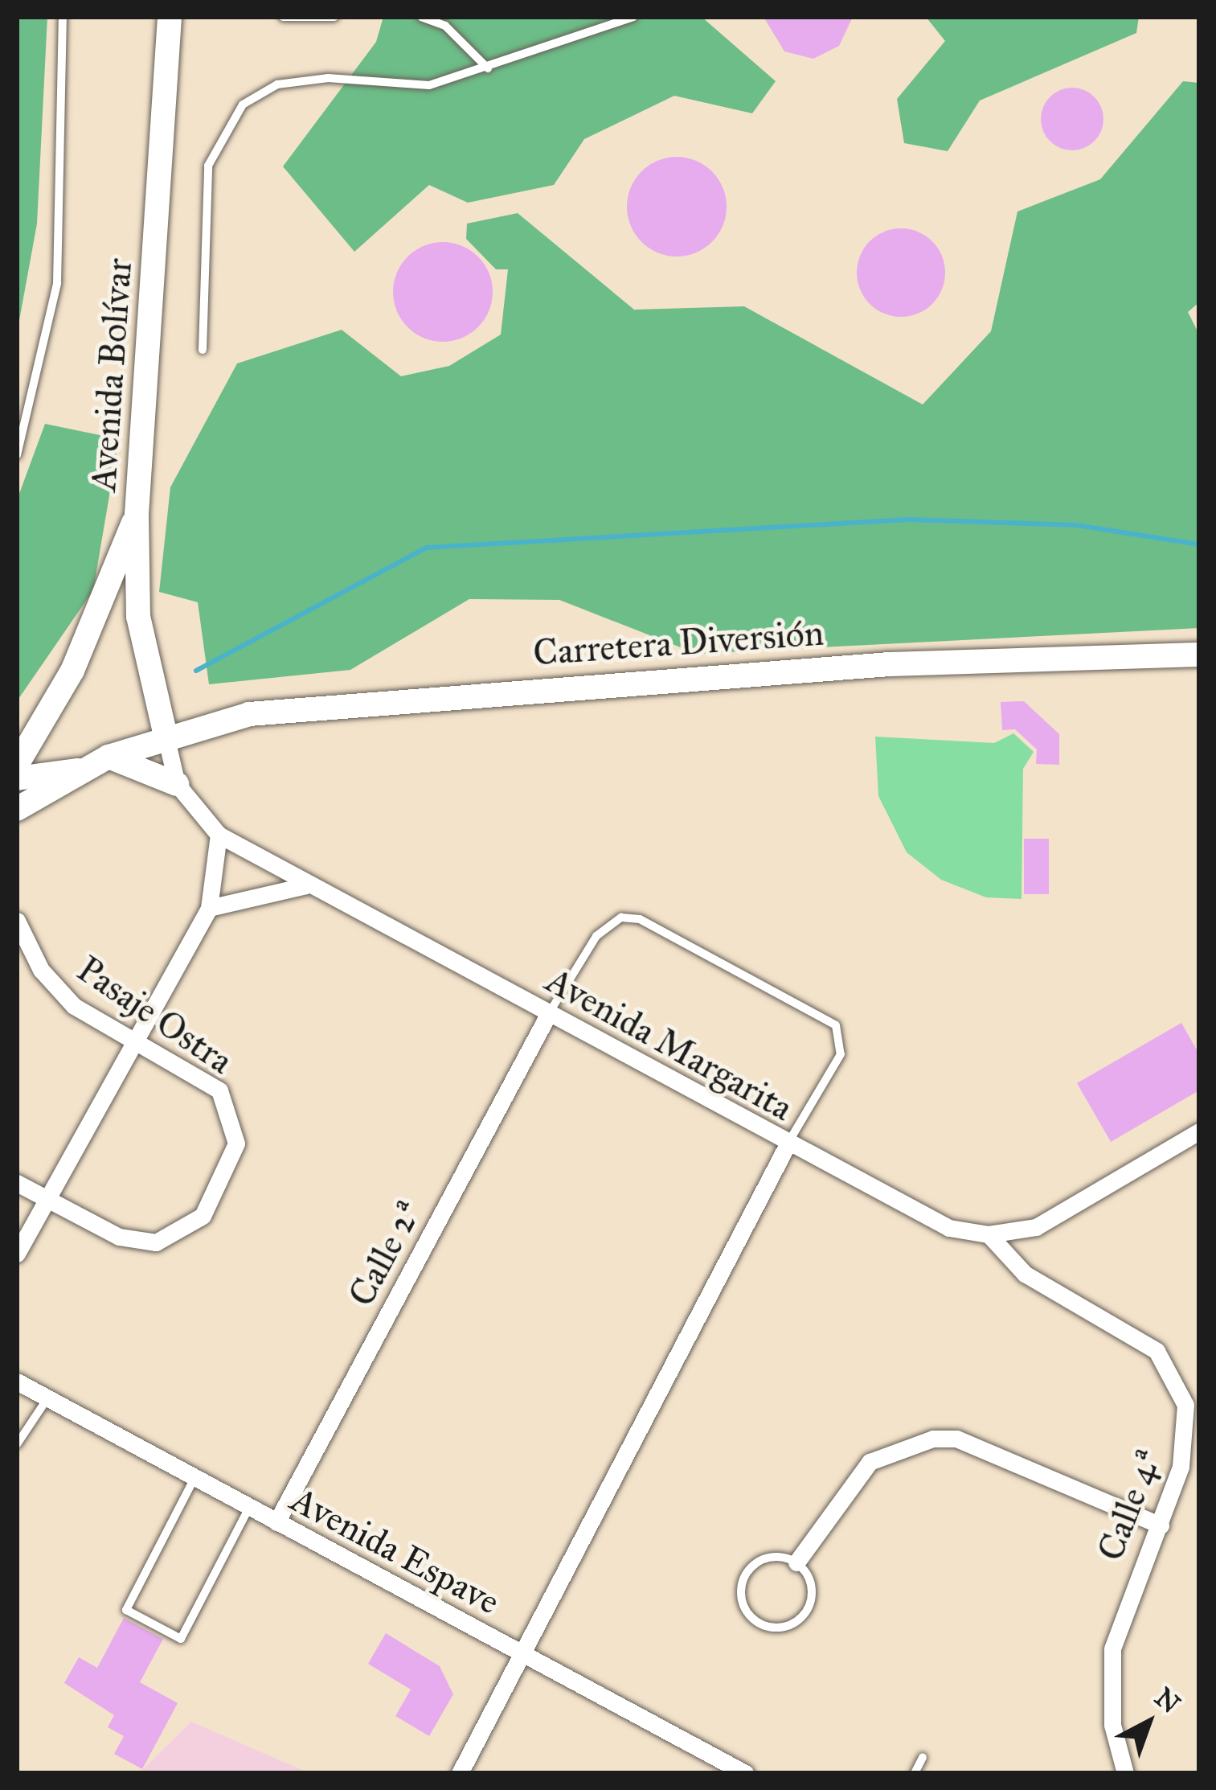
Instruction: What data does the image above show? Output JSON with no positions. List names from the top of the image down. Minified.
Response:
{"streets":{"main road":["Avenida Bolívar","Carretera Diversión"],"street":["Pasaje Ostra","Avenida Margarita","Calle 2ª","Calle 4ª","Avenida Espave"]},"crossings":[["Avenida Bolívar","Carretera Diversión"],["Avenida Bolívar","Avenida Margarita"],["Carretera Diversión","Avenida Margarita"],["Avenida Margarita","Calle 2ª"],["Avenida Margarita","Calle 4ª"],["Calle 2ª","Avenida Espave"]],"north":"top right"}
